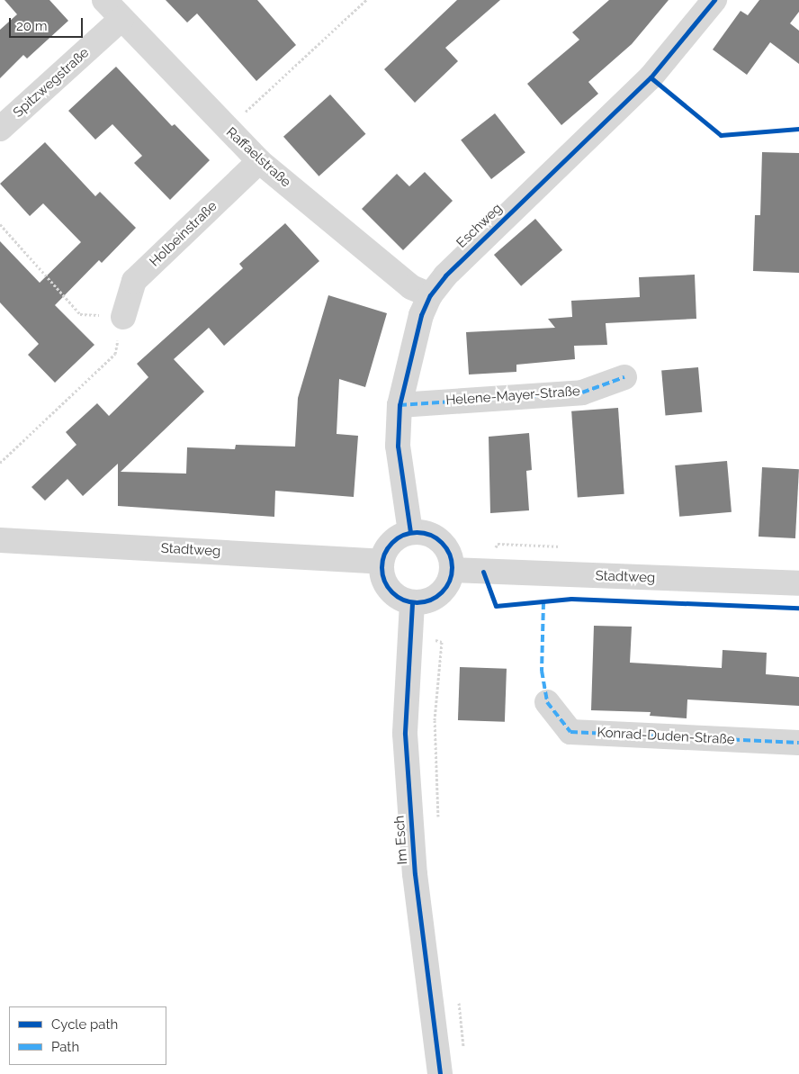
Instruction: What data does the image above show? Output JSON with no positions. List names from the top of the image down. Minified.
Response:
{"streets":{"street":["Spitzwegstraße","Raffaelstraße","Eschweg","Holbeinstraße","Helene-Mayer-Straße","Stadtweg","Konrad-Duden-Straße","Im Esch"]},"crossings":[["Spitzwegstraße","Raffaelstraße"],["Raffaelstraße","Eschweg"],["Raffaelstraße","Holbeinstraße"],["Eschweg","Helene-Mayer-Straße"],["Eschweg","Stadtweg"],["Eschweg","Im Esch"],["Stadtweg","Im Esch"]],"legend":["Cycle path","Path"],"scale_bar":"20 m"}
